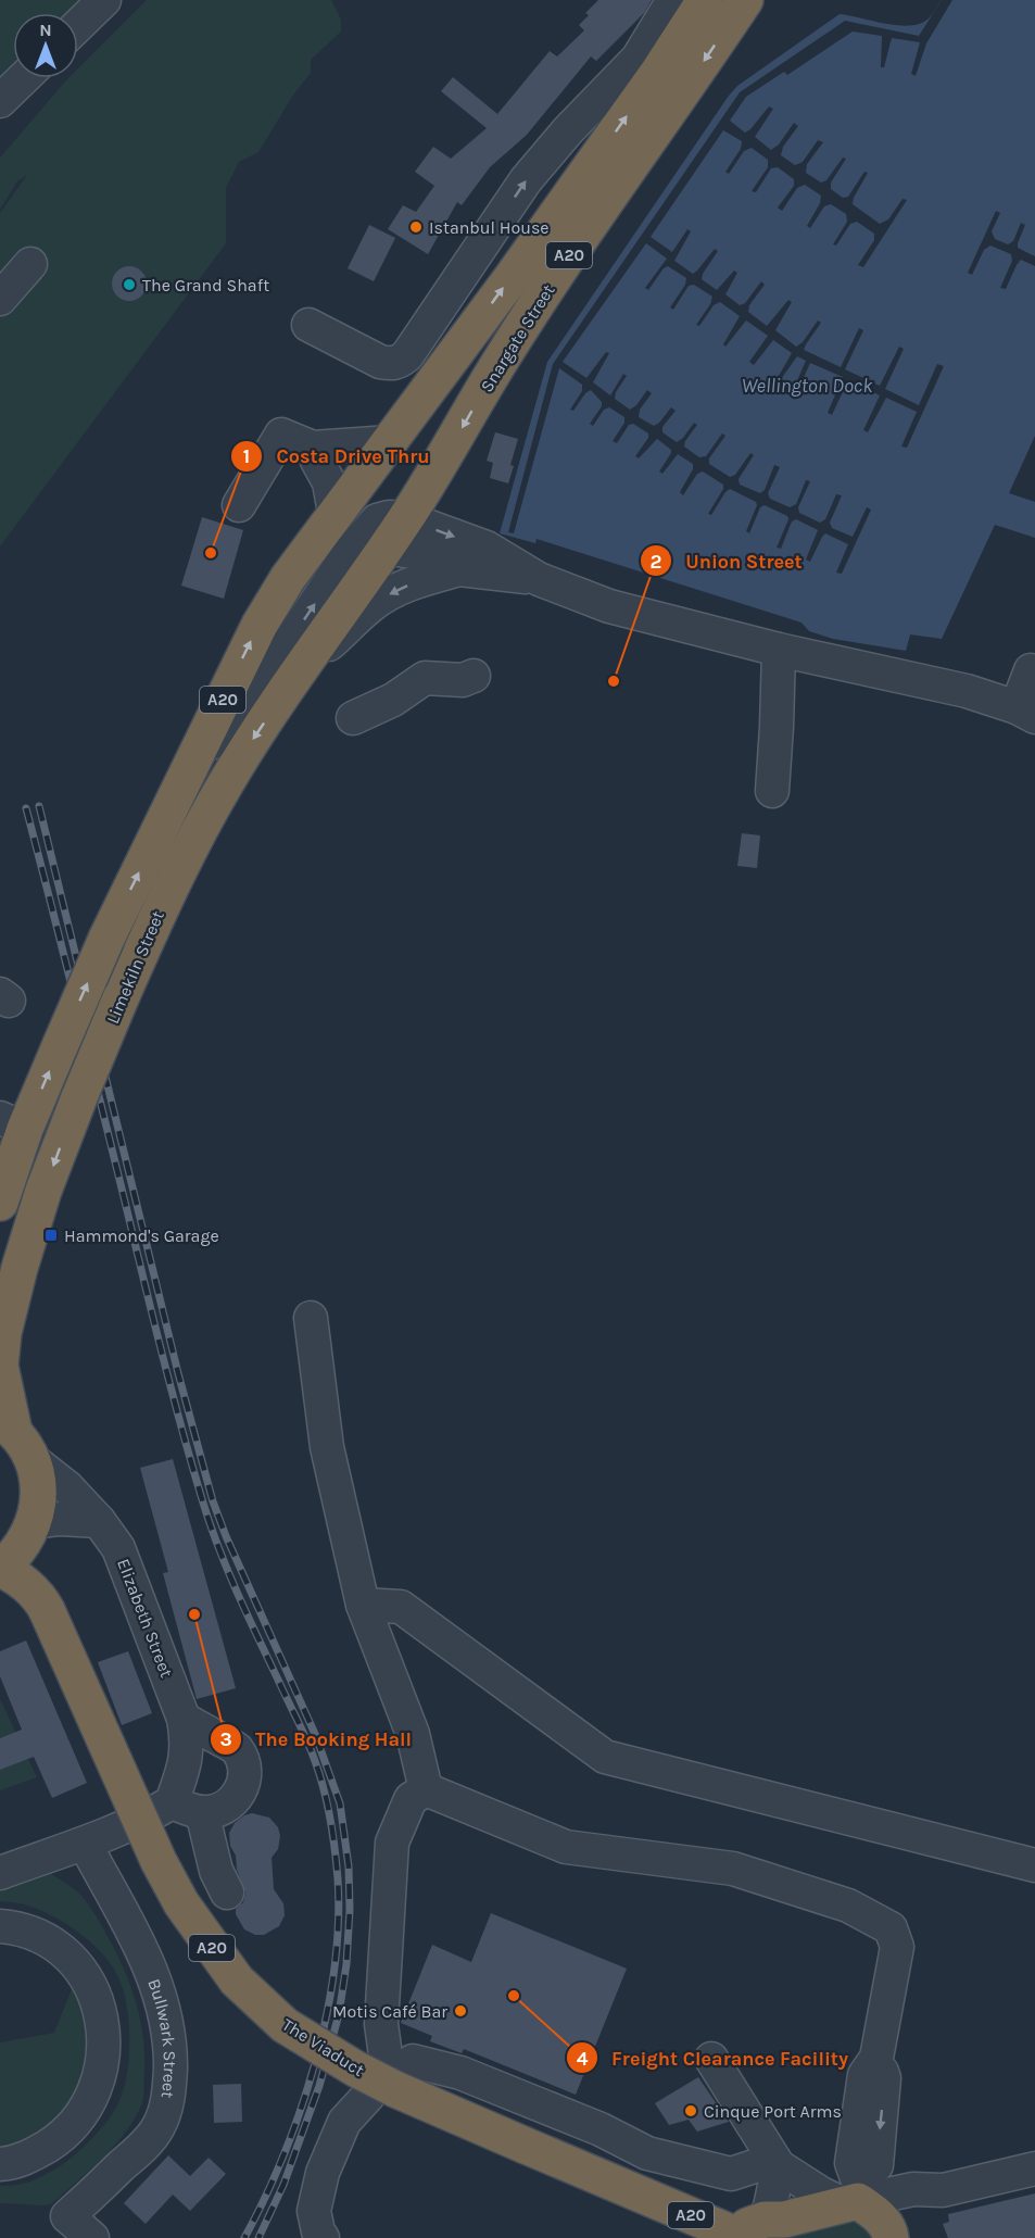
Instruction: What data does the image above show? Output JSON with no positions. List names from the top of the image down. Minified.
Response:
{"streets":{"highway":["A20","Snargate Street","Limekiln Street","The Viaduct"],"street":["Elizabeth Street","Bullwark Street"]},"crossings":[["A20","Snargate Street"],["A20","Limekiln Street"],["Snargate Street","Limekiln Street"],["Limekiln Street","Elizabeth Street"],["Limekiln Street","The Viaduct"]],"water":["Wellington Dock"],"places":{"other":["Istanbul House","The Grand Shaft","Costa Drive Thru","Union Street","The Booking Hall","Freight Clearance Facility","Motis Café Bar","Cinque Port Arms"],"transit":["Hammond's Garage"]},"north":"top"}
